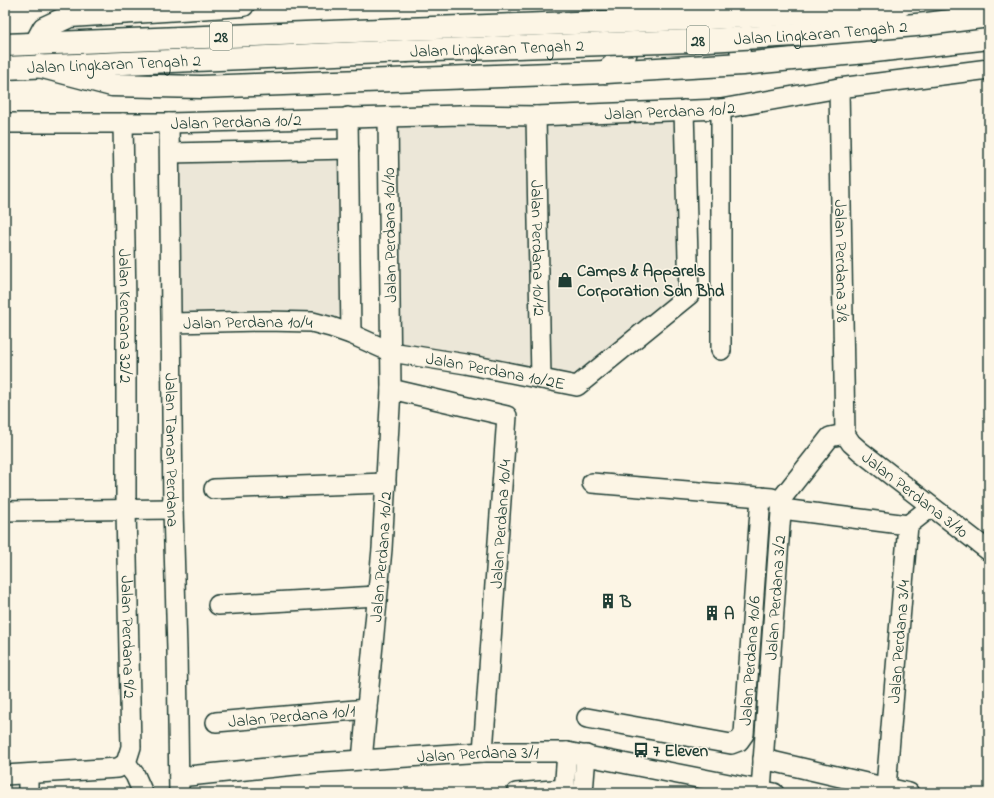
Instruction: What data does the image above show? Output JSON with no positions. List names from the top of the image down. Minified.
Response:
{"streets":{"highway":["Jalan Lingkaran Tengah 2","28"],"street":["Jalan Perdana 10/2","Jalan Perdana 10/10","Jalan Perdana 10/12","Jalan Perdana 3/8","Jalan Kencana 32/2","Jalan Perdana 10/4","Jalan Perdana 10/2E","Jalan Taman Perdana","Jalan Perdana 3/10","Jalan Perdana 3/2","Jalan Perdana 9/2","Jalan Perdana 3/4","Jalan Perdana 10/6","Jalan Perdana 10/1","Jalan Perdana 3/1"]},"crossings":[["Jalan Perdana 10/2","Jalan Perdana 10/10"],["Jalan Perdana 10/2","Jalan Perdana 10/12"],["Jalan Perdana 10/2","Jalan Perdana 3/8"],["Jalan Perdana 10/2","Jalan Kencana 32/2"],["Jalan Perdana 10/2","Jalan Perdana 10/4"],["Jalan Perdana 10/2","Jalan Perdana 10/2E"],["Jalan Perdana 10/2","Jalan Taman Perdana"],["Jalan Perdana 10/2","Jalan Perdana 10/1"],["Jalan Perdana 10/2","Jalan Perdana 3/1"],["Jalan Perdana 10/10","Jalan Perdana 10/4"],["Jalan Perdana 10/10","Jalan Perdana 10/2E"],["Jalan Perdana 10/12","Jalan Perdana 10/2E"],["Jalan Perdana 3/8","Jalan Perdana 3/10"],["Jalan Kencana 32/2","Jalan Perdana 9/2"],["Jalan Perdana 10/4","Jalan Perdana 10/2E"],["Jalan Perdana 10/4","Jalan Taman Perdana"],["Jalan Perdana 10/4","Jalan Perdana 3/1"],["Jalan Taman Perdana","Jalan Perdana 3/1"],["Jalan Perdana 3/2","Jalan Perdana 3/1"]],"places":{"shop":["Camps & Apparels Corporation Sdn Bhd"],"building":["B","A"],"bus stop":["7 Eleven"]}}
